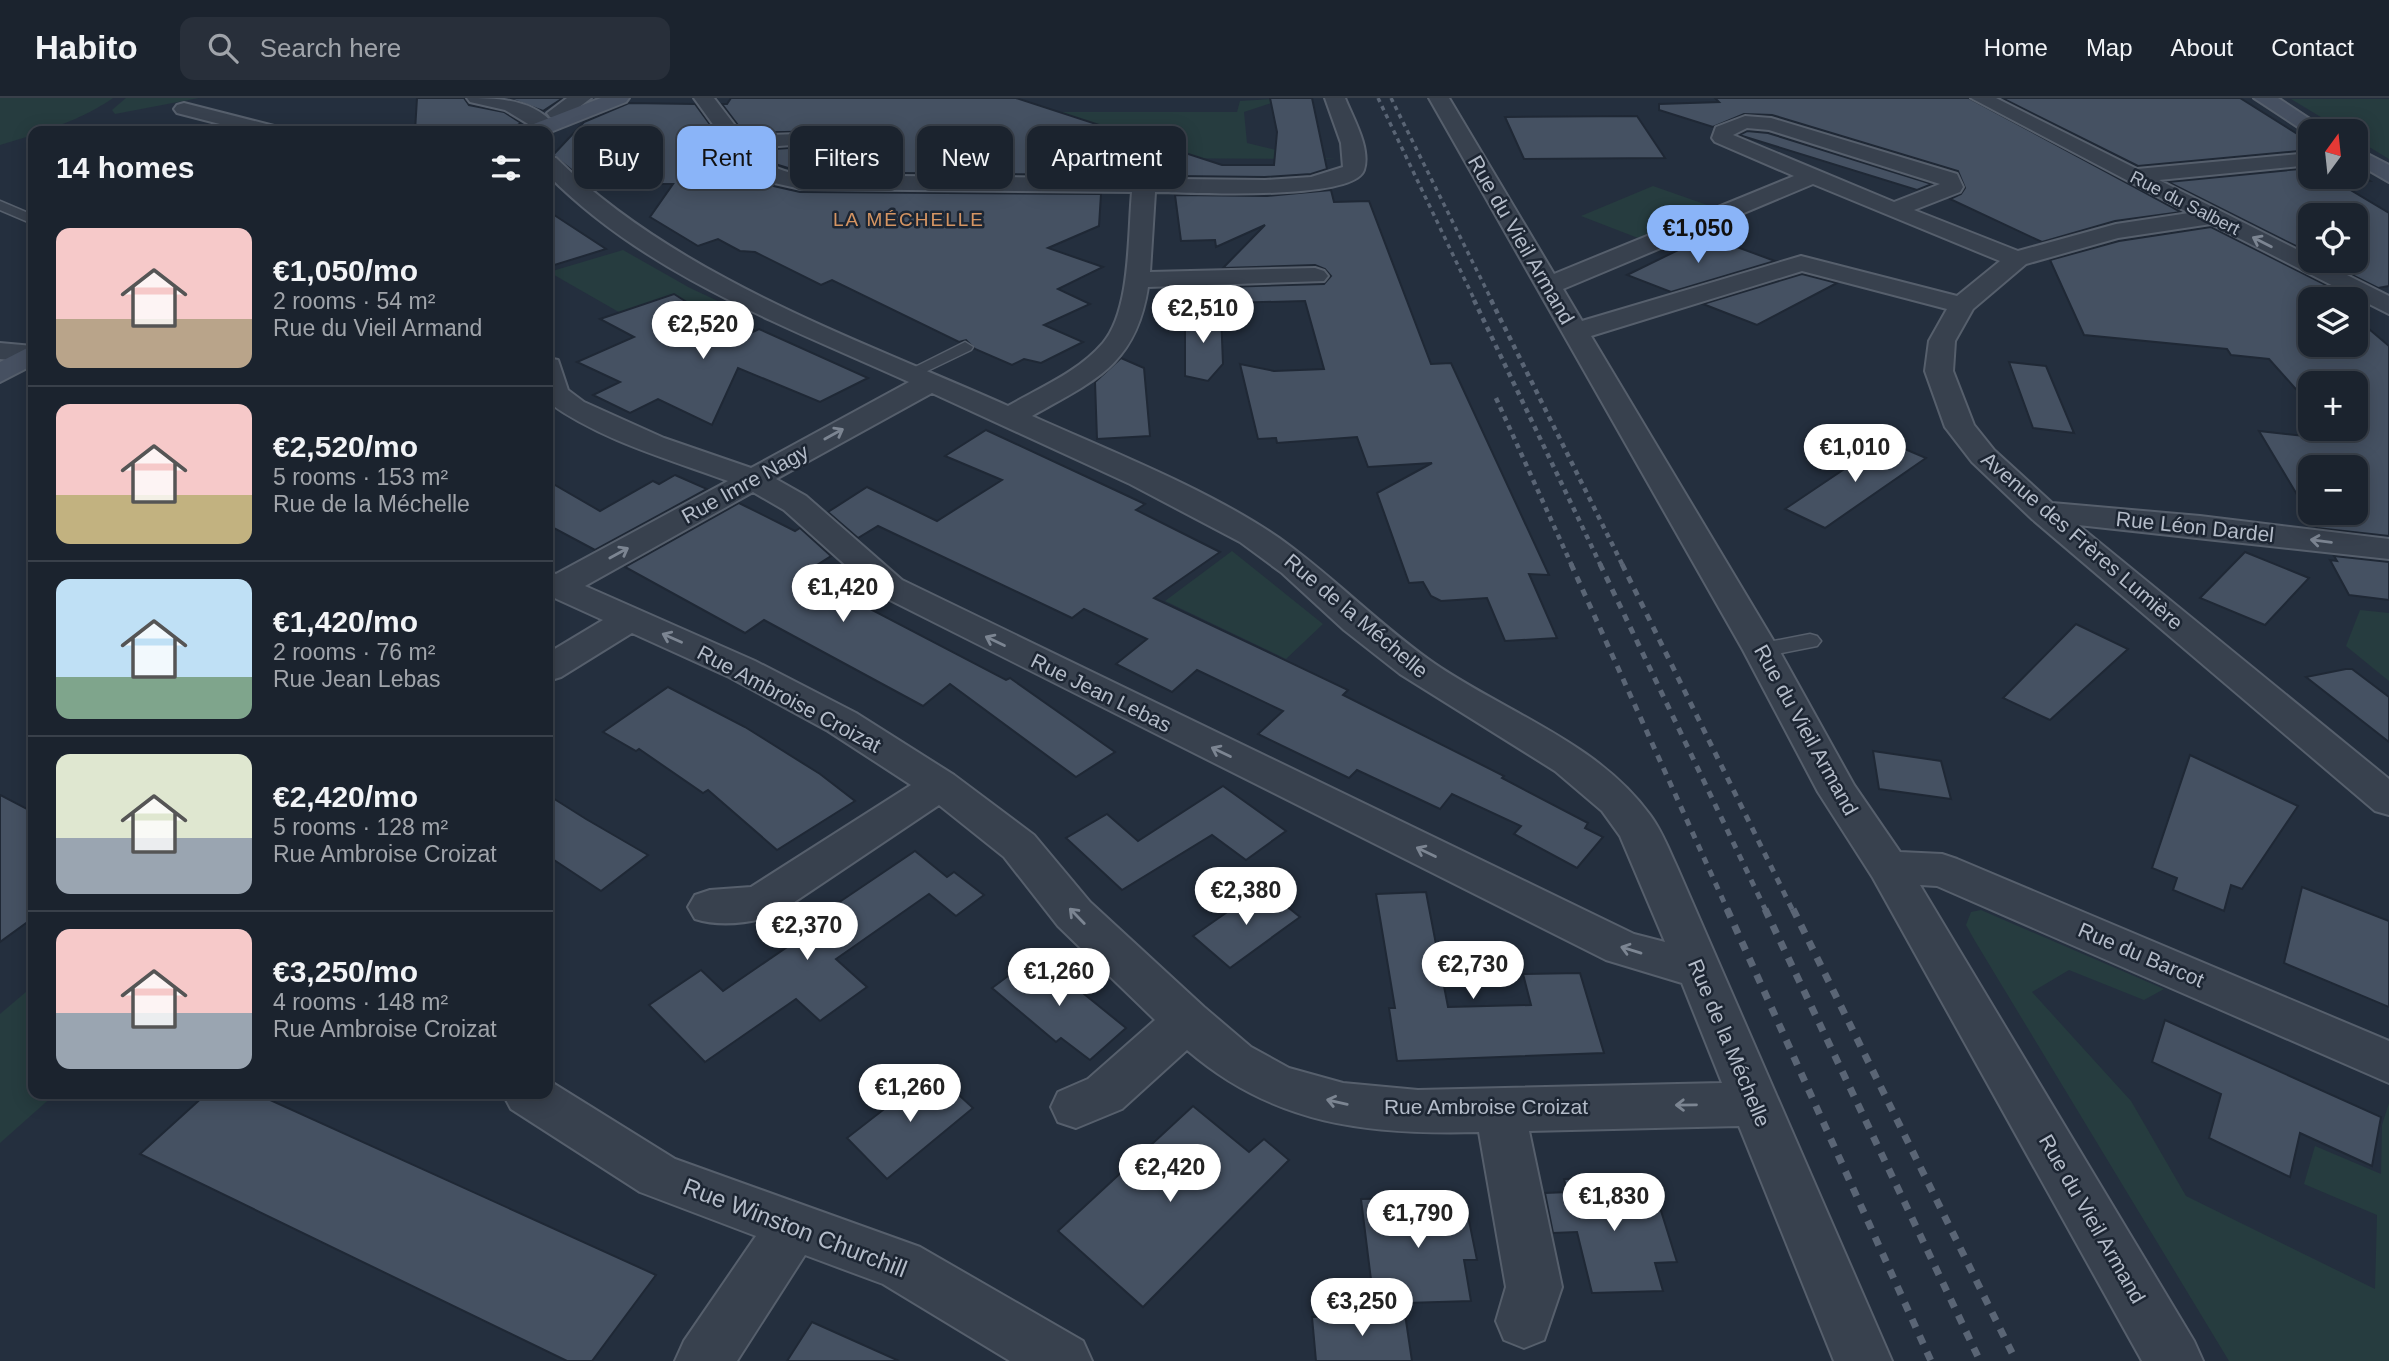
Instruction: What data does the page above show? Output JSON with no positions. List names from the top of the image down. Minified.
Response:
{"streets":{"street":["Rue du Salbert","Rue du Vieil Armand","Rue Imre Nagy","Rue Léon Dardel","Avenue des Frères Lumière","Rue de la Méchelle","Rue Jean Lebas","Rue Ambroise Croizat","Rue du Barcot","Rue Winston Churchill"]},"crossings":[["Rue du Salbert","Avenue des Frères Lumière"],["Rue du Vieil Armand","Rue du Barcot"],["Rue Imre Nagy","Rue de la Méchelle"],["Rue Imre Nagy","Rue Jean Lebas"],["Rue Imre Nagy","Rue Ambroise Croizat"],["Rue Léon Dardel","Avenue des Frères Lumière"],["Rue de la Méchelle","Rue Jean Lebas"],["Rue de la Méchelle","Rue Ambroise Croizat"]],"one_way":["Rue du Salbert","Rue Imre Nagy","Rue Léon Dardel","Rue Jean Lebas","Rue Ambroise Croizat"],"districts":["LA MÉCHELLE"],"north":"top","page":{"header":"Habito","search":"Search here","nav":["Home","Map","About","Contact"],"map_buttons":["+","−"],"chip":["Buy","Rent","Filters","New","Apartment"],"heading":"14 homes","price":["€1,050","€2,510","€2,520","€1,010","€1,420","€2,380","€2,370","€2,730","€1,260","€1,260","€2,420","€1,830","€1,790","€3,250"],"list":[{"name":"€1,050/mo","note":"2 rooms · 54 m² · Rue du Vieil Armand"},{"name":"€2,520/mo","note":"5 rooms · 153 m² · Rue de la Méchelle"},{"name":"€1,420/mo","note":"2 rooms · 76 m² · Rue Jean Lebas"},{"name":"€2,420/mo","note":"5 rooms · 128 m² · Rue Ambroise Croizat"},{"name":"€3,250/mo","note":"4 rooms · 148 m² · Rue Ambroise Croizat"}]}}
